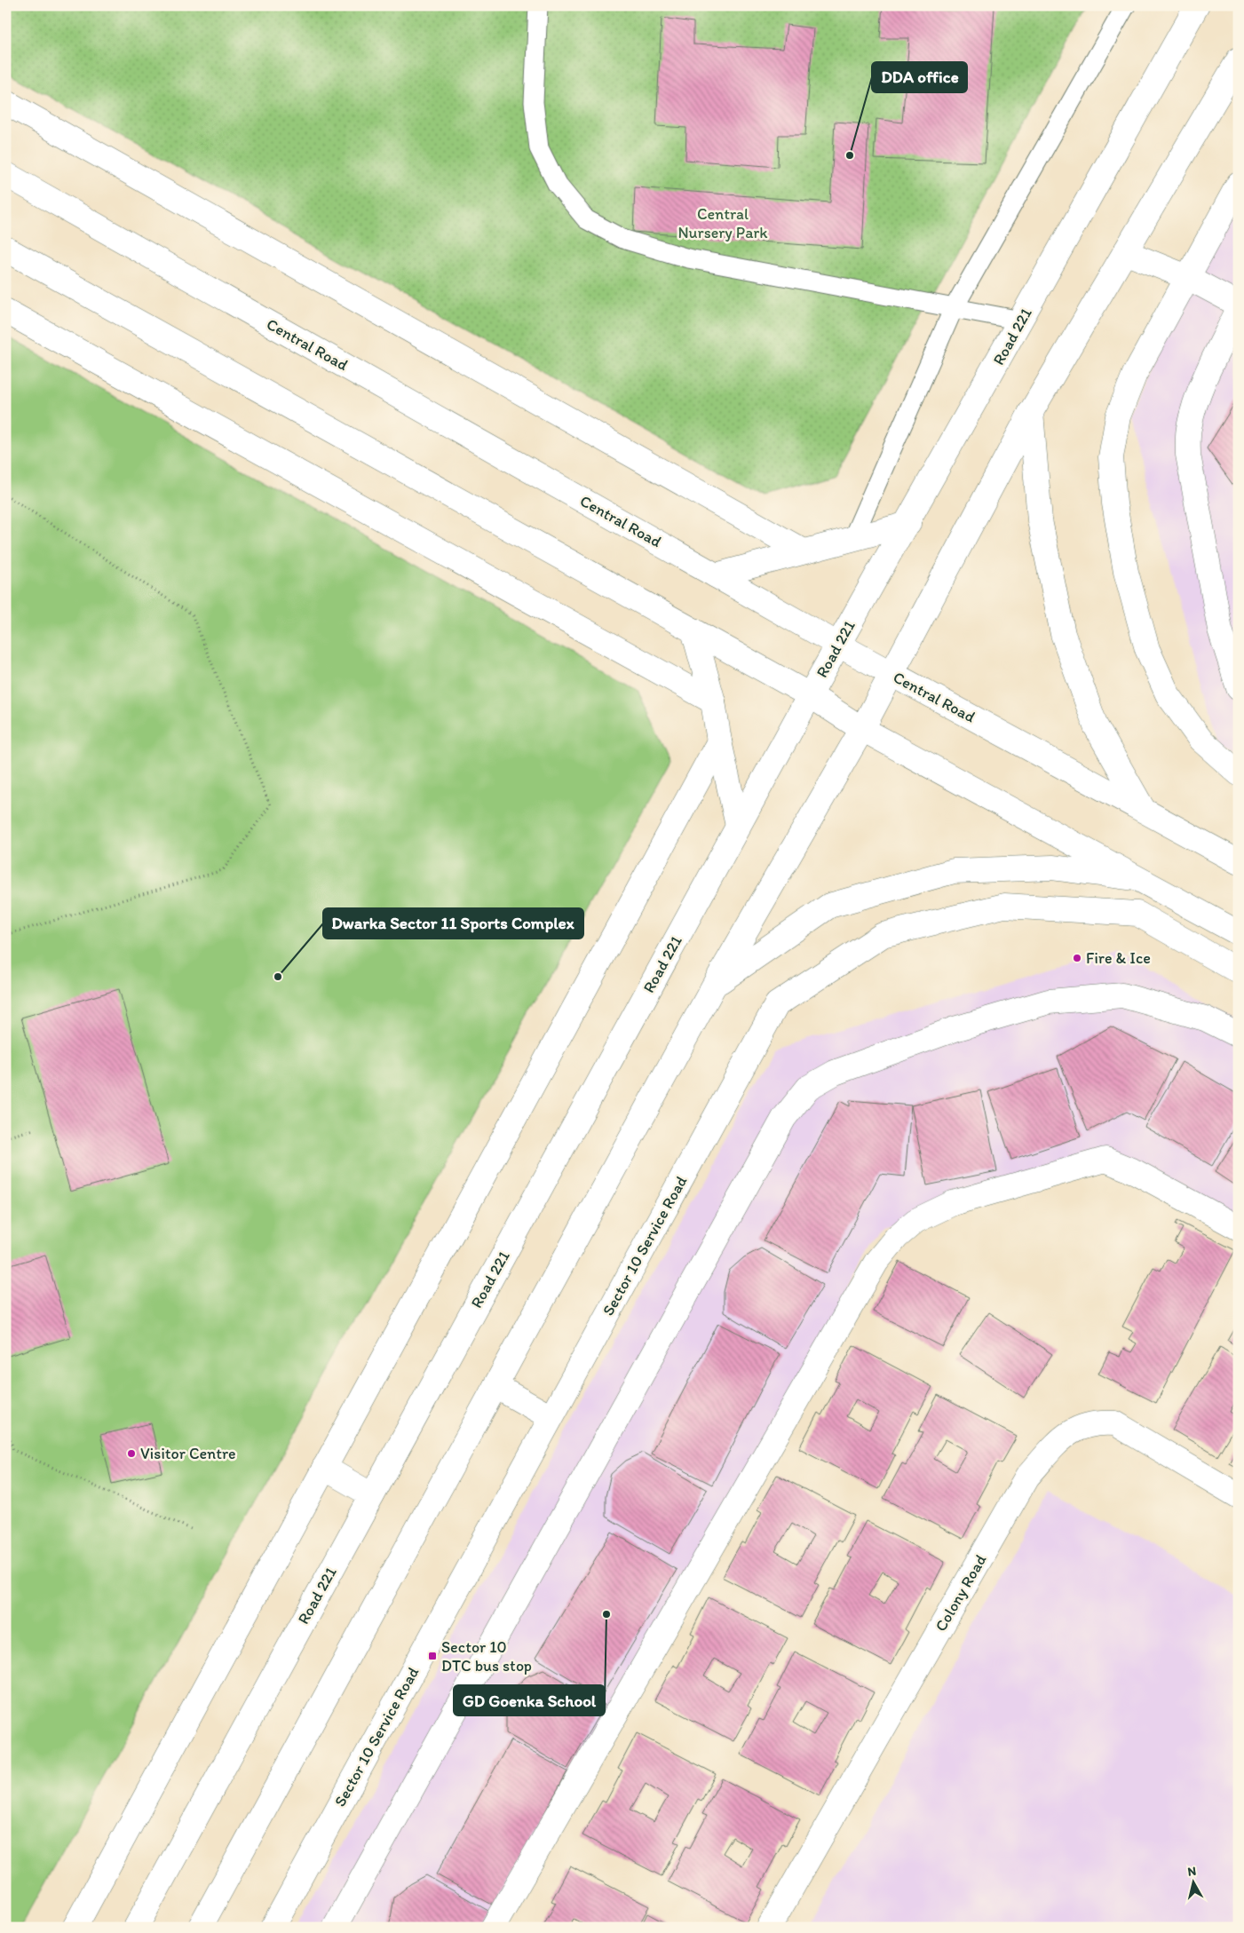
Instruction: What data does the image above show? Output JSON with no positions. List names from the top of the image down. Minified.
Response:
{"streets":{"street":["Road 221","Central Road","Sector 10 Service Road","Colony Road"]},"crossings":[["Road 221","Central Road"]],"parks":["Central Nursery Park"],"places":{"other":["DDA office","Fire & Ice","Dwarka Sector 11 Sports Complex","Visitor Centre","GD Goenka School"],"transit":["Sector 10 DTC bus stop"]},"north":"top"}
